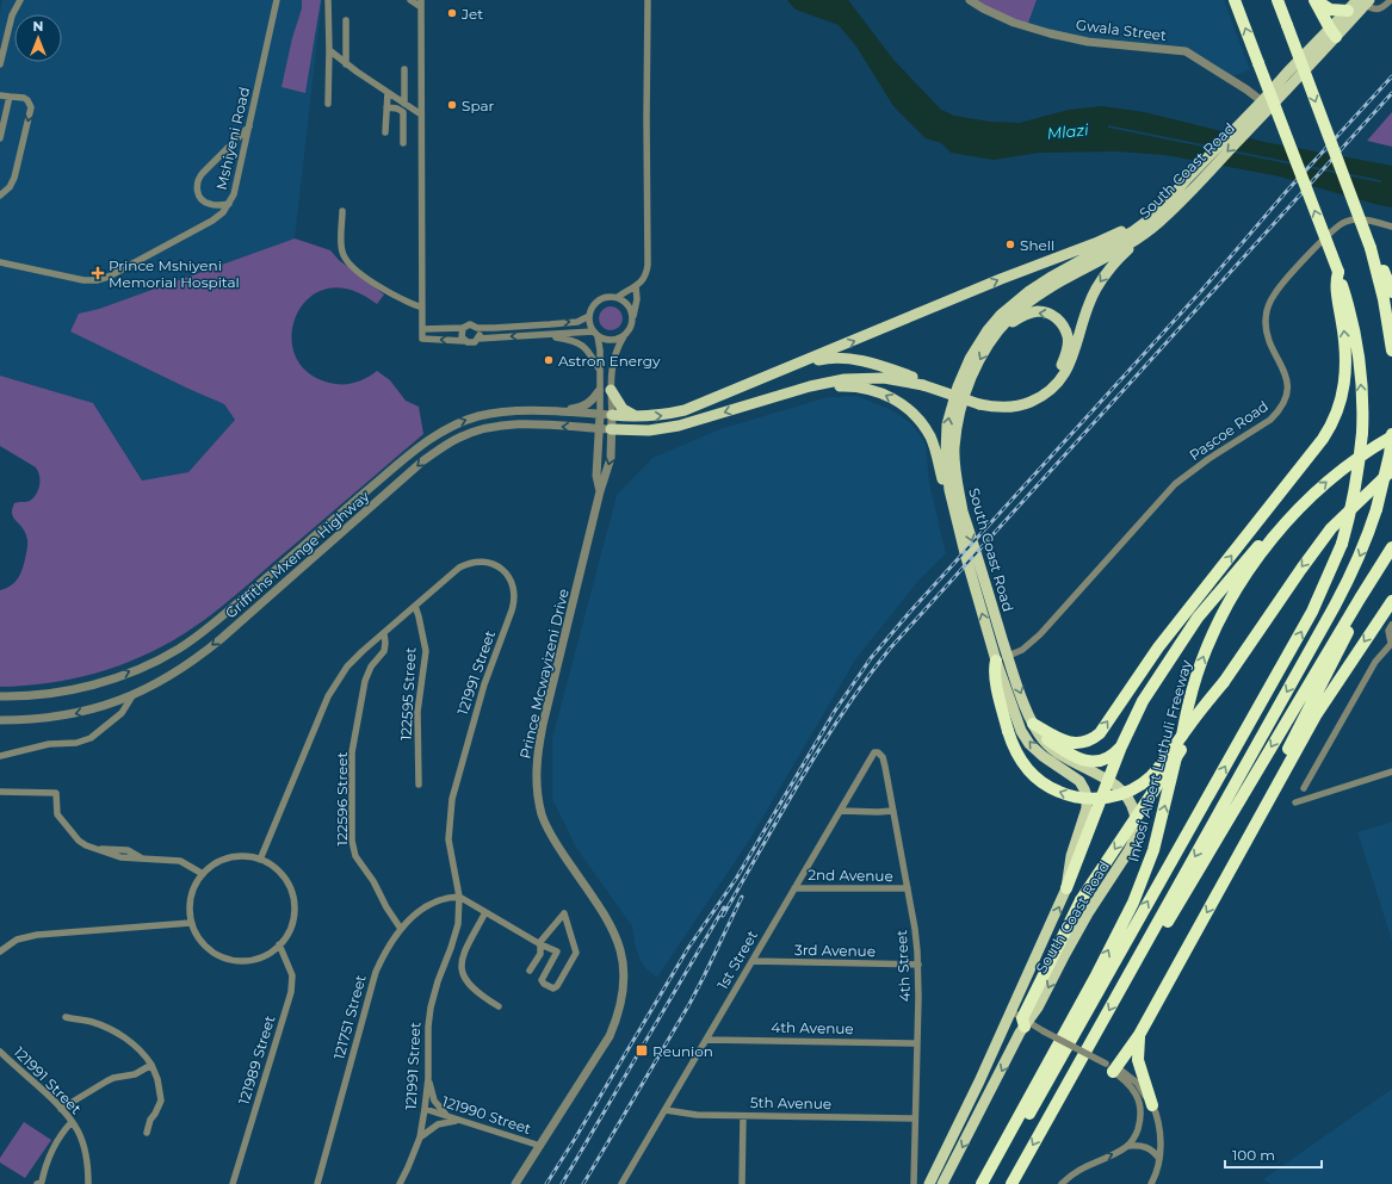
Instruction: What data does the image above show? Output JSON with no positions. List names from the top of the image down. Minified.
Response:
{"streets":{"highway":["Inkosi Albert Luthuli Freeway"],"main road":["South Coast Road"],"street":["Gwala Street","Mshiyeni Road","Pascoe Road","Griffiths Mxenge Highway","121991 Street","Prince Mcwayizeni Drive","122595 Street","122596 Street","2nd Avenue","3rd Avenue","1st Street","4th Street","121751 Street","4th Avenue","121989 Street","5th Avenue","121990 Street"]},"crossings":[["Gwala Street","South Coast Road"],["South Coast Road","Pascoe Road"],["Griffiths Mxenge Highway","Prince Mcwayizeni Drive"],["121991 Street","122595 Street"],["121991 Street","122596 Street"],["121991 Street","121751 Street"],["121991 Street","121989 Street"],["121991 Street","121990 Street"],["Prince Mcwayizeni Drive","121990 Street"],["122596 Street","121751 Street"],["2nd Avenue","1st Street"],["2nd Avenue","4th Street"],["3rd Avenue","1st Street"],["3rd Avenue","4th Street"],["1st Street","4th Street"],["1st Street","4th Avenue"],["1st Street","5th Avenue"],["4th Street","4th Avenue"],["4th Street","5th Avenue"]],"water":["Mlazi"],"places":{"other":["Jet","Spar","Shell","Astron Energy"],"health":["Prince Mshiyeni Memorial Hospital"],"transit":["Reunion"]},"scale_bar":"100 m","north":"top"}
